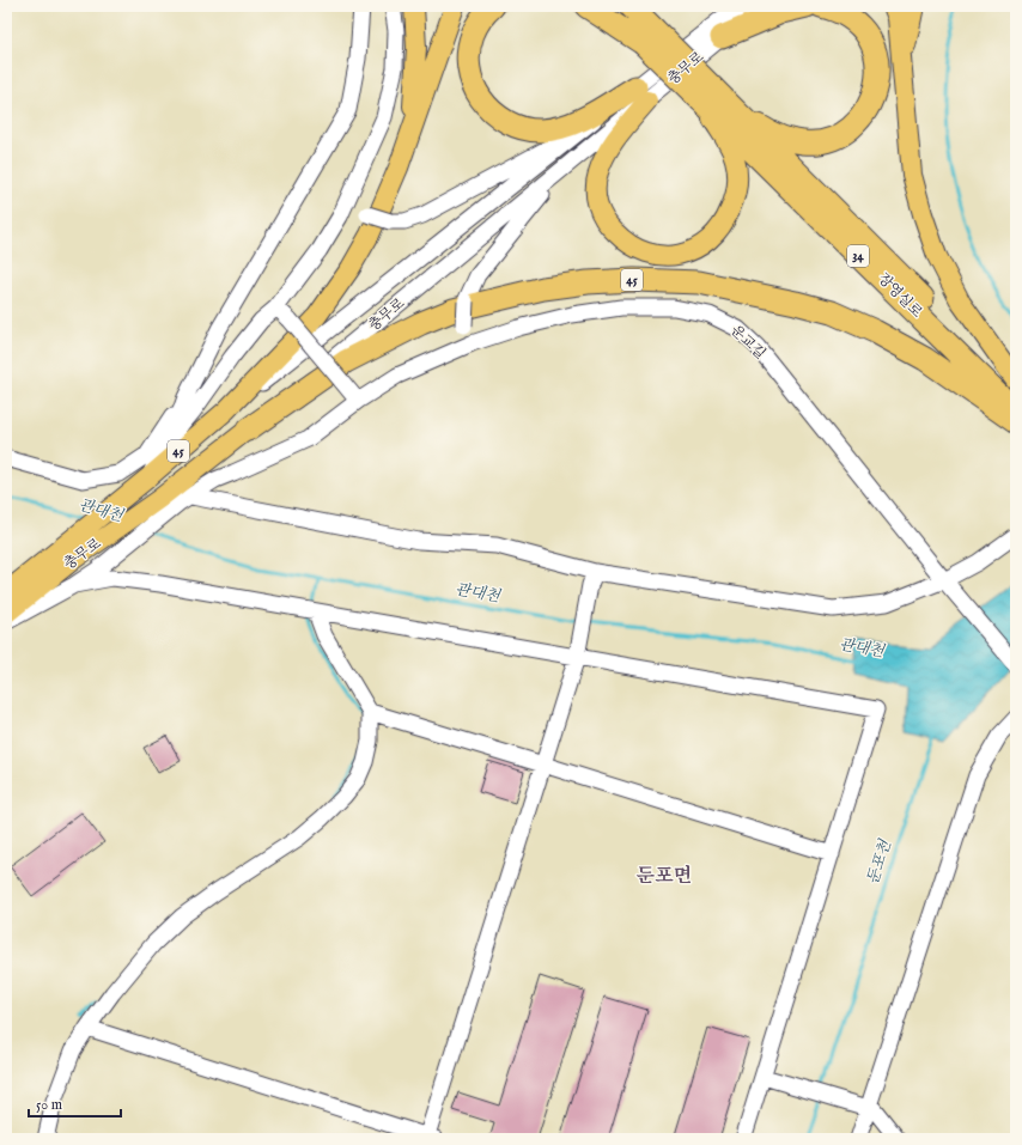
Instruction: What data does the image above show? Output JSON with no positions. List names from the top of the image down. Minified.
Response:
{"streets":{"highway":["34","45","장영실로"],"main road":["충무로"],"street":["운교길"]},"crossings":[["충무로","45"],["34","장영실로"]],"districts":["둔포면"],"water":["관대천","둔포천"],"scale_bar":"50 m"}
